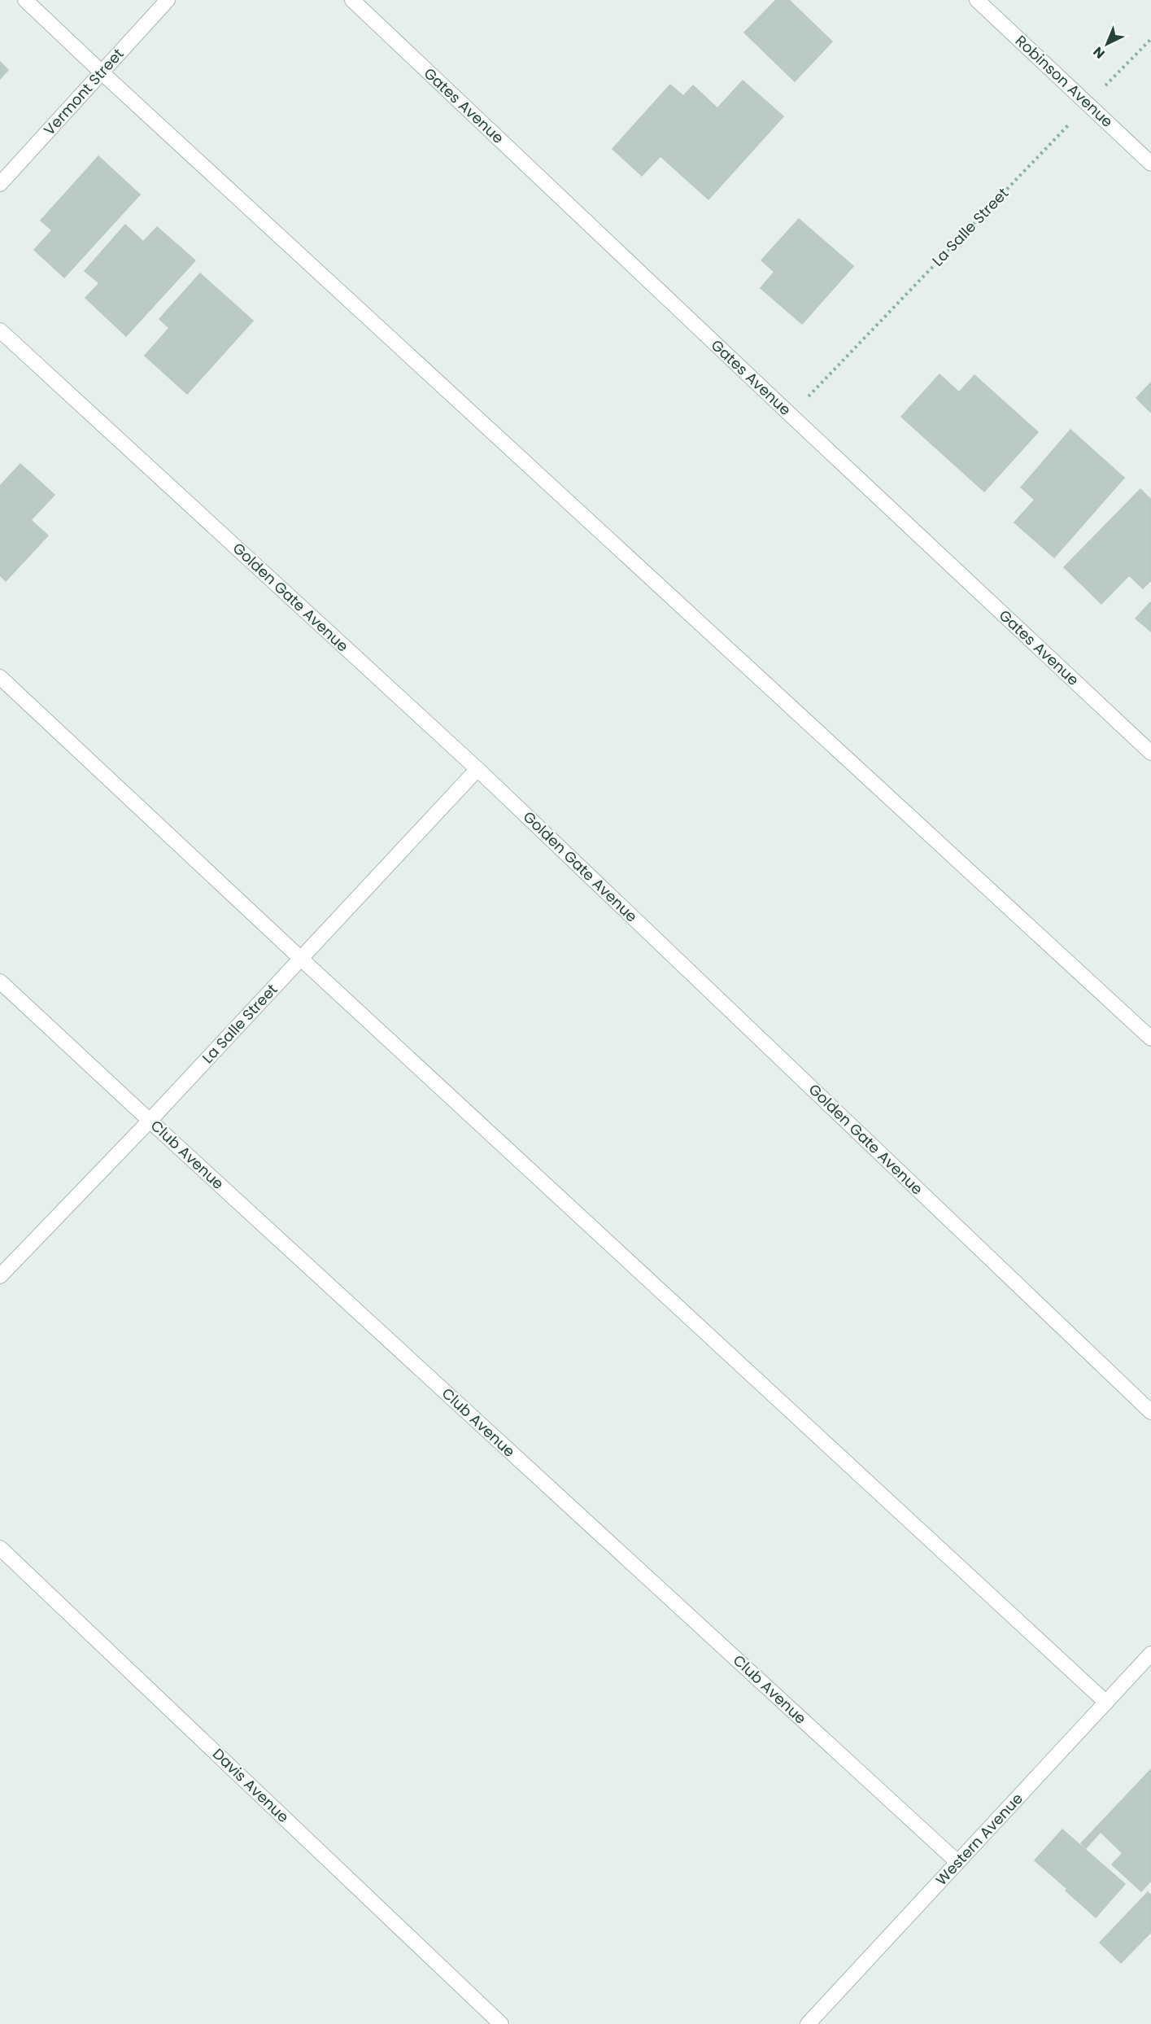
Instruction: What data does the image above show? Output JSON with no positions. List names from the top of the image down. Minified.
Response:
{"streets":{"street":["Robinson Avenue","Vermont Street","Gates Avenue","La Salle Street","Golden Gate Avenue","Club Avenue","Davis Avenue","Western Avenue"]},"crossings":[["Robinson Avenue","La Salle Street"],["Gates Avenue","La Salle Street"],["La Salle Street","Golden Gate Avenue"],["La Salle Street","Club Avenue"],["Club Avenue","Western Avenue"]],"north":"bottom left"}
